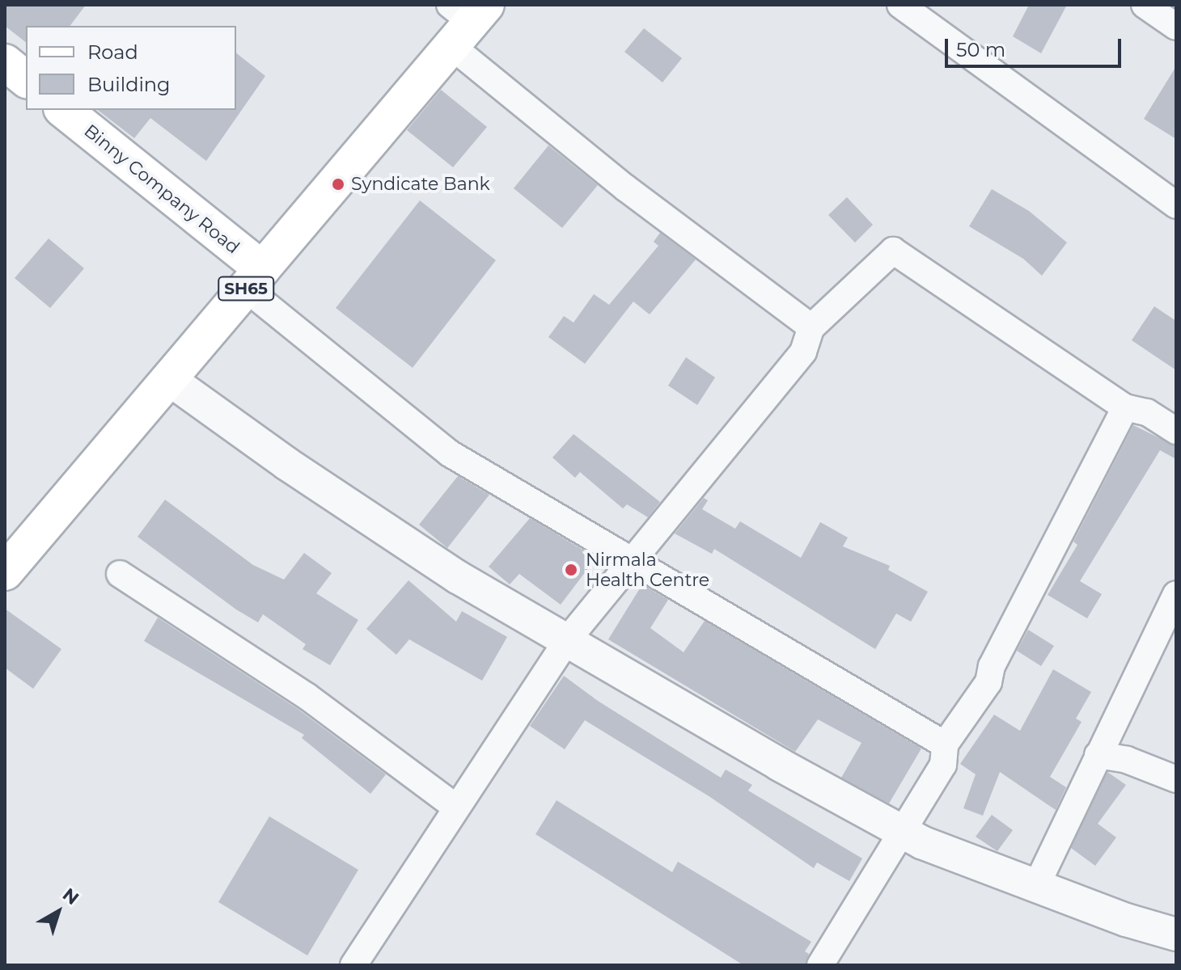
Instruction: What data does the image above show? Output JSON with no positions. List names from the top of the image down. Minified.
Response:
{"streets":{"main road":["Binny Company Road","SH65"]},"crossings":[["Binny Company Road","SH65"]],"places":["Syndicate Bank","Nirmala Health Centre"],"legend":["Road","Building"],"scale_bar":"50 m","north":"top right"}
